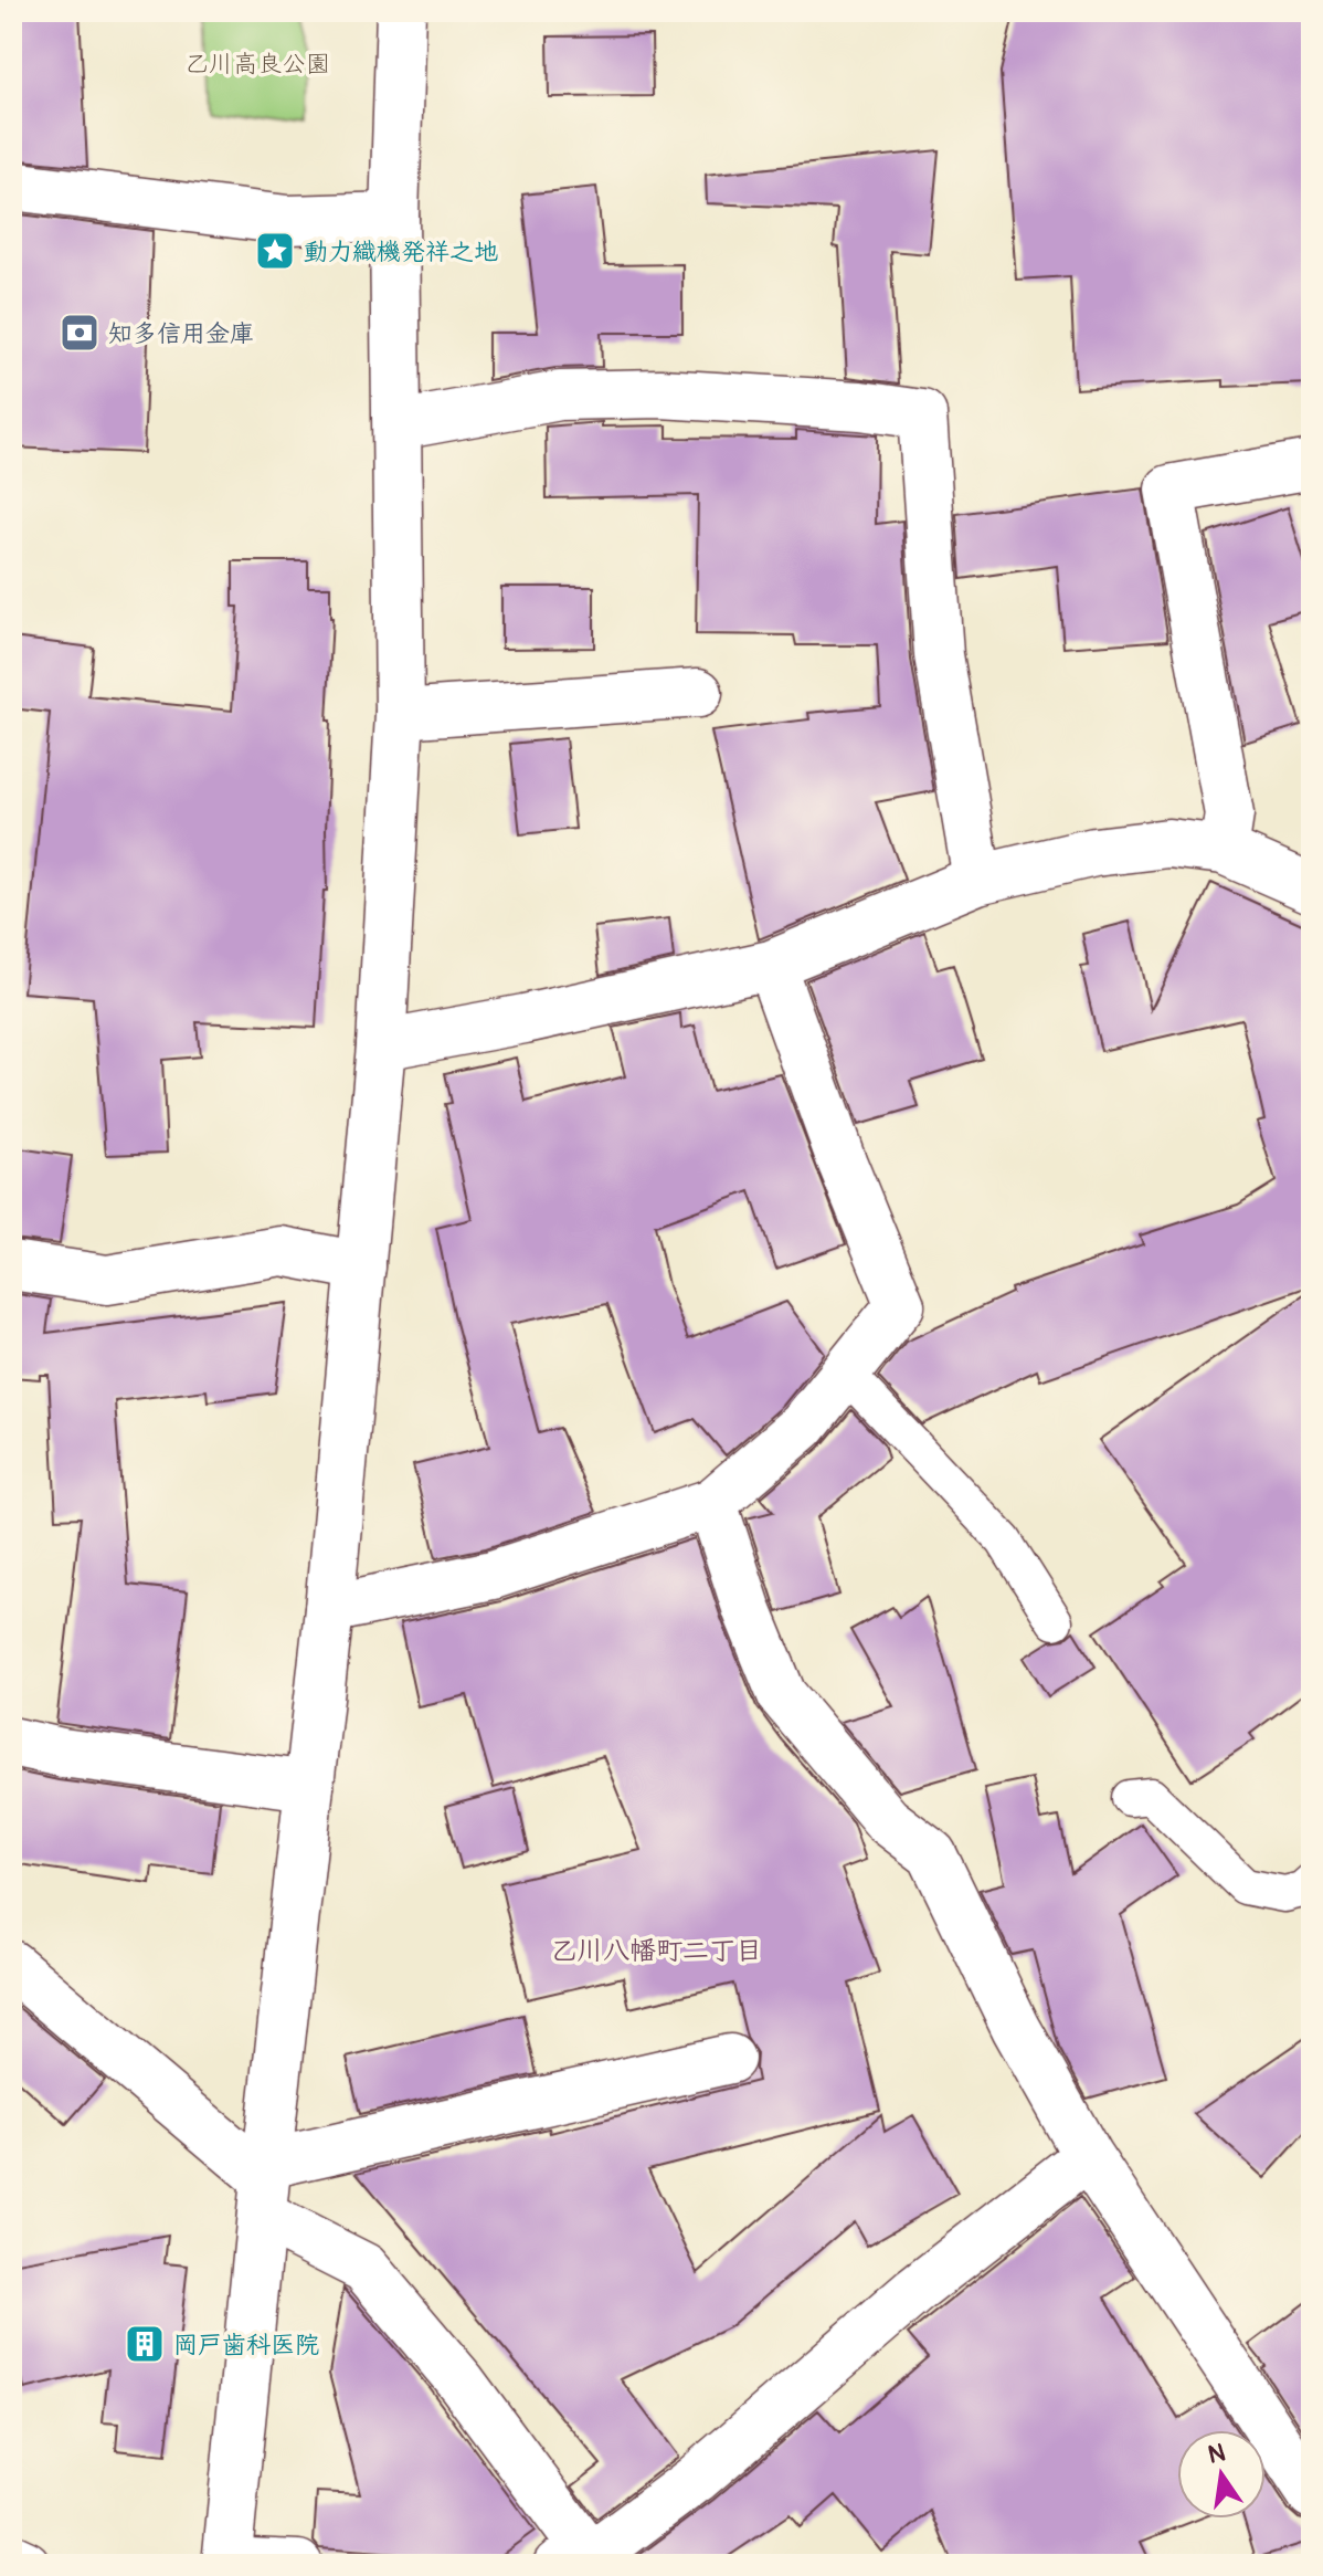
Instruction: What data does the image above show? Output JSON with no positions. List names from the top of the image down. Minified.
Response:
{"districts":["乙川八幡町二丁目"],"parks":["乙川高良公園"],"places":{"place":["動力織機発祥之地"],"bank":["知多信用金庫"],"building":["岡戸歯科医院"]},"north":"top"}
